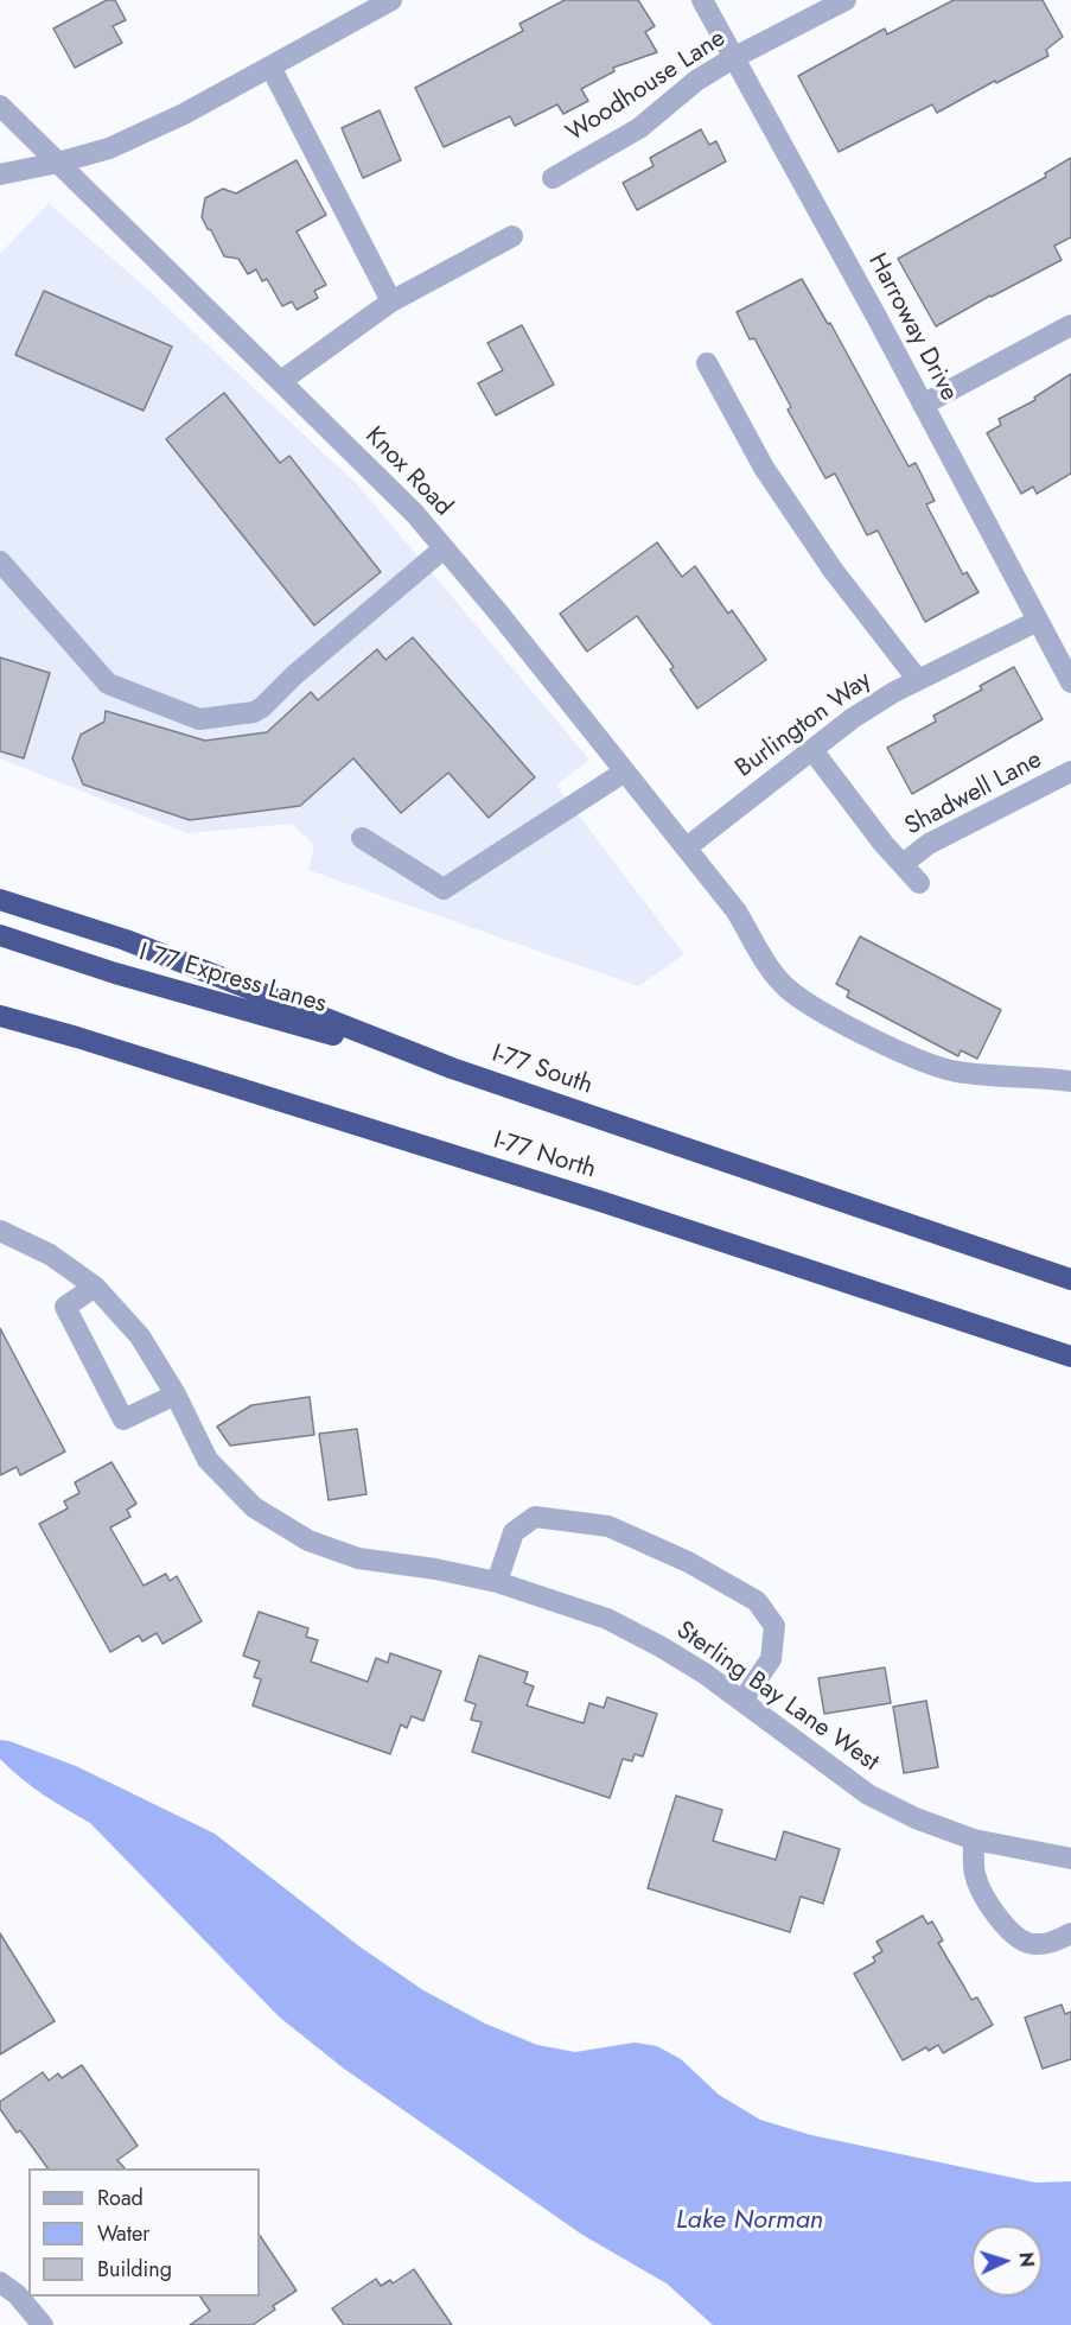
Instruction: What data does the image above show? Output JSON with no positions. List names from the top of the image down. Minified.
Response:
{"streets":{"highway":["I 77 Express Lanes","I-77 South","I-77 North"],"street":["Woodhouse Lane","Harroway Drive","Knox Road","Burlington Way","Shadwell Lane","Sterling Bay Lane West"]},"crossings":[["Woodhouse Lane","Harroway Drive"],["Harroway Drive","Burlington Way"],["Knox Road","Burlington Way"],["I 77 Express Lanes","I-77 South"]],"water":["Lake Norman"],"legend":["Road","Water","Building"],"north":"right"}
